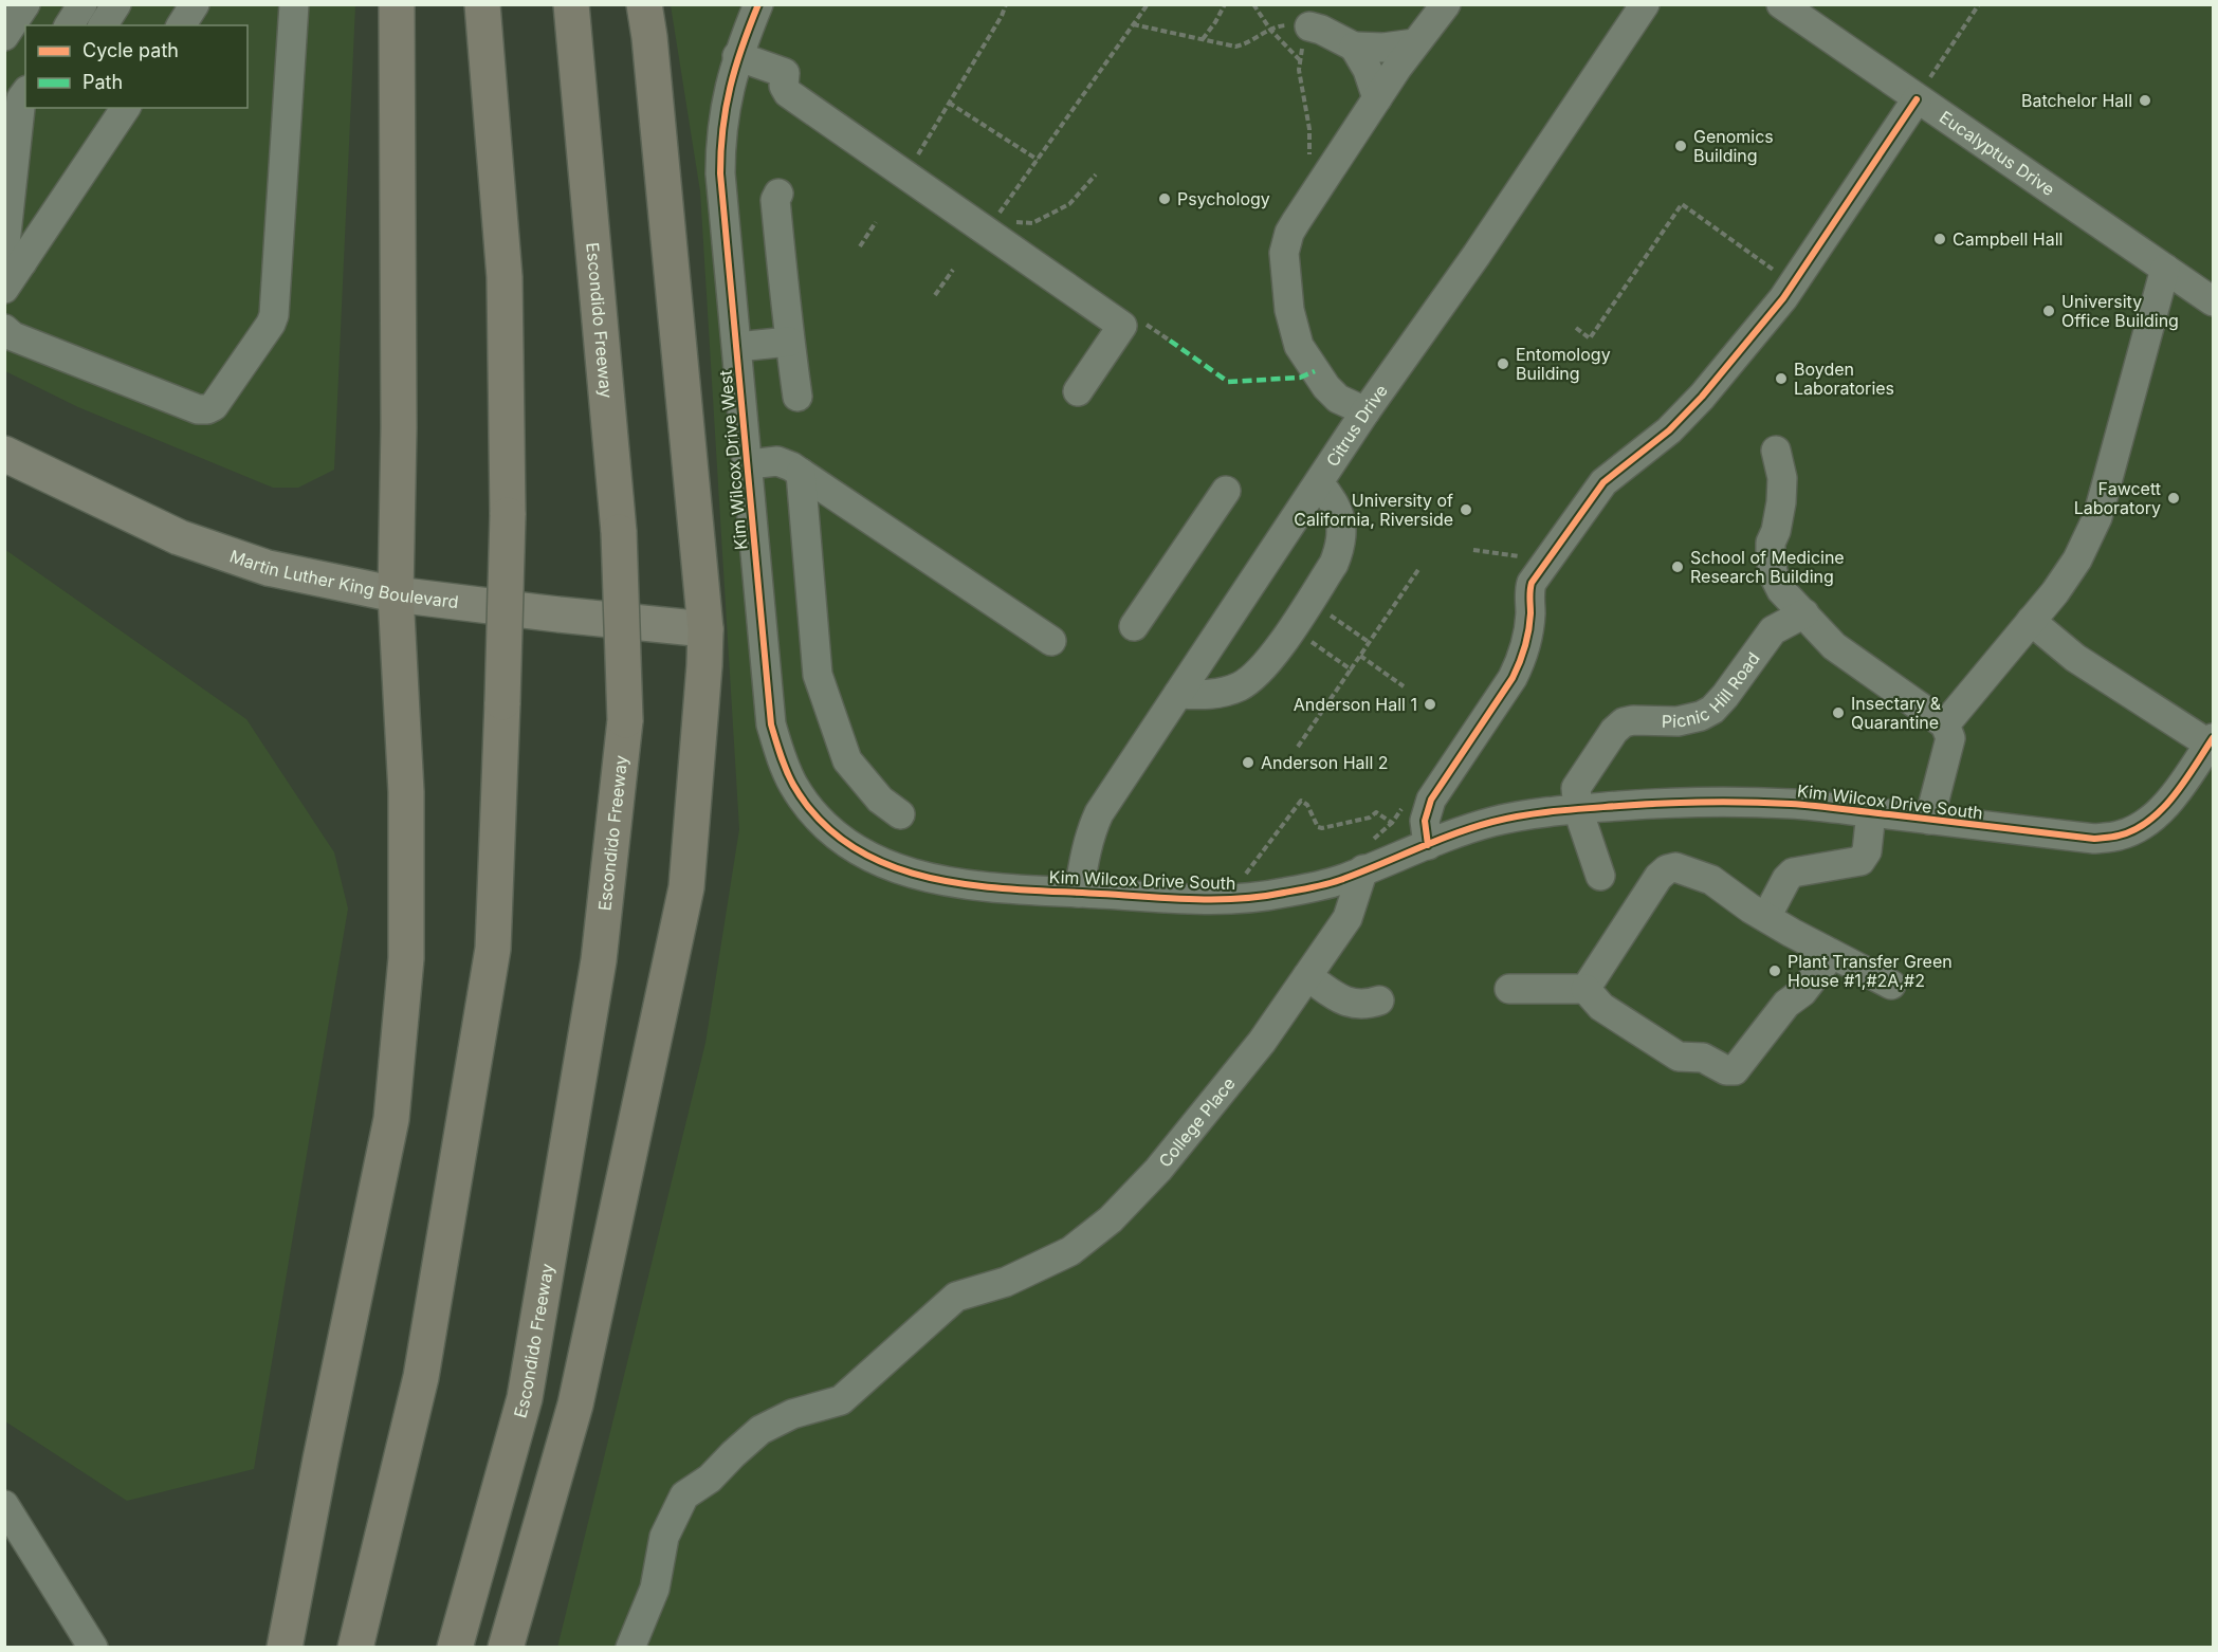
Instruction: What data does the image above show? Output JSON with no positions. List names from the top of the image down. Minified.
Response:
{"streets":{"highway":["Escondido Freeway"],"main road":["Martin Luther King Boulevard"],"street":["Eucalyptus Drive","Citrus Drive","Kim Wilcox Drive West","Picnic Hill Road","Kim Wilcox Drive South","College Place"]},"crossings":[["Citrus Drive","Kim Wilcox Drive South"],["Kim Wilcox Drive West","Kim Wilcox Drive South"],["Picnic Hill Road","Kim Wilcox Drive South"],["Kim Wilcox Drive South","College Place"]],"places":["Batchelor Hall","Genomics Building","Psychology","Campbell Hall","University Office Building","Entomology Building","Boyden Laboratories","Fawcett Laboratory","University of California, Riverside","School of Medicine Research Building","Anderson Hall 1","Insectary & Quarantine","Anderson Hall 2","Plant Transfer Green House #1,#2A,#2"],"legend":["Cycle path","Path"]}
